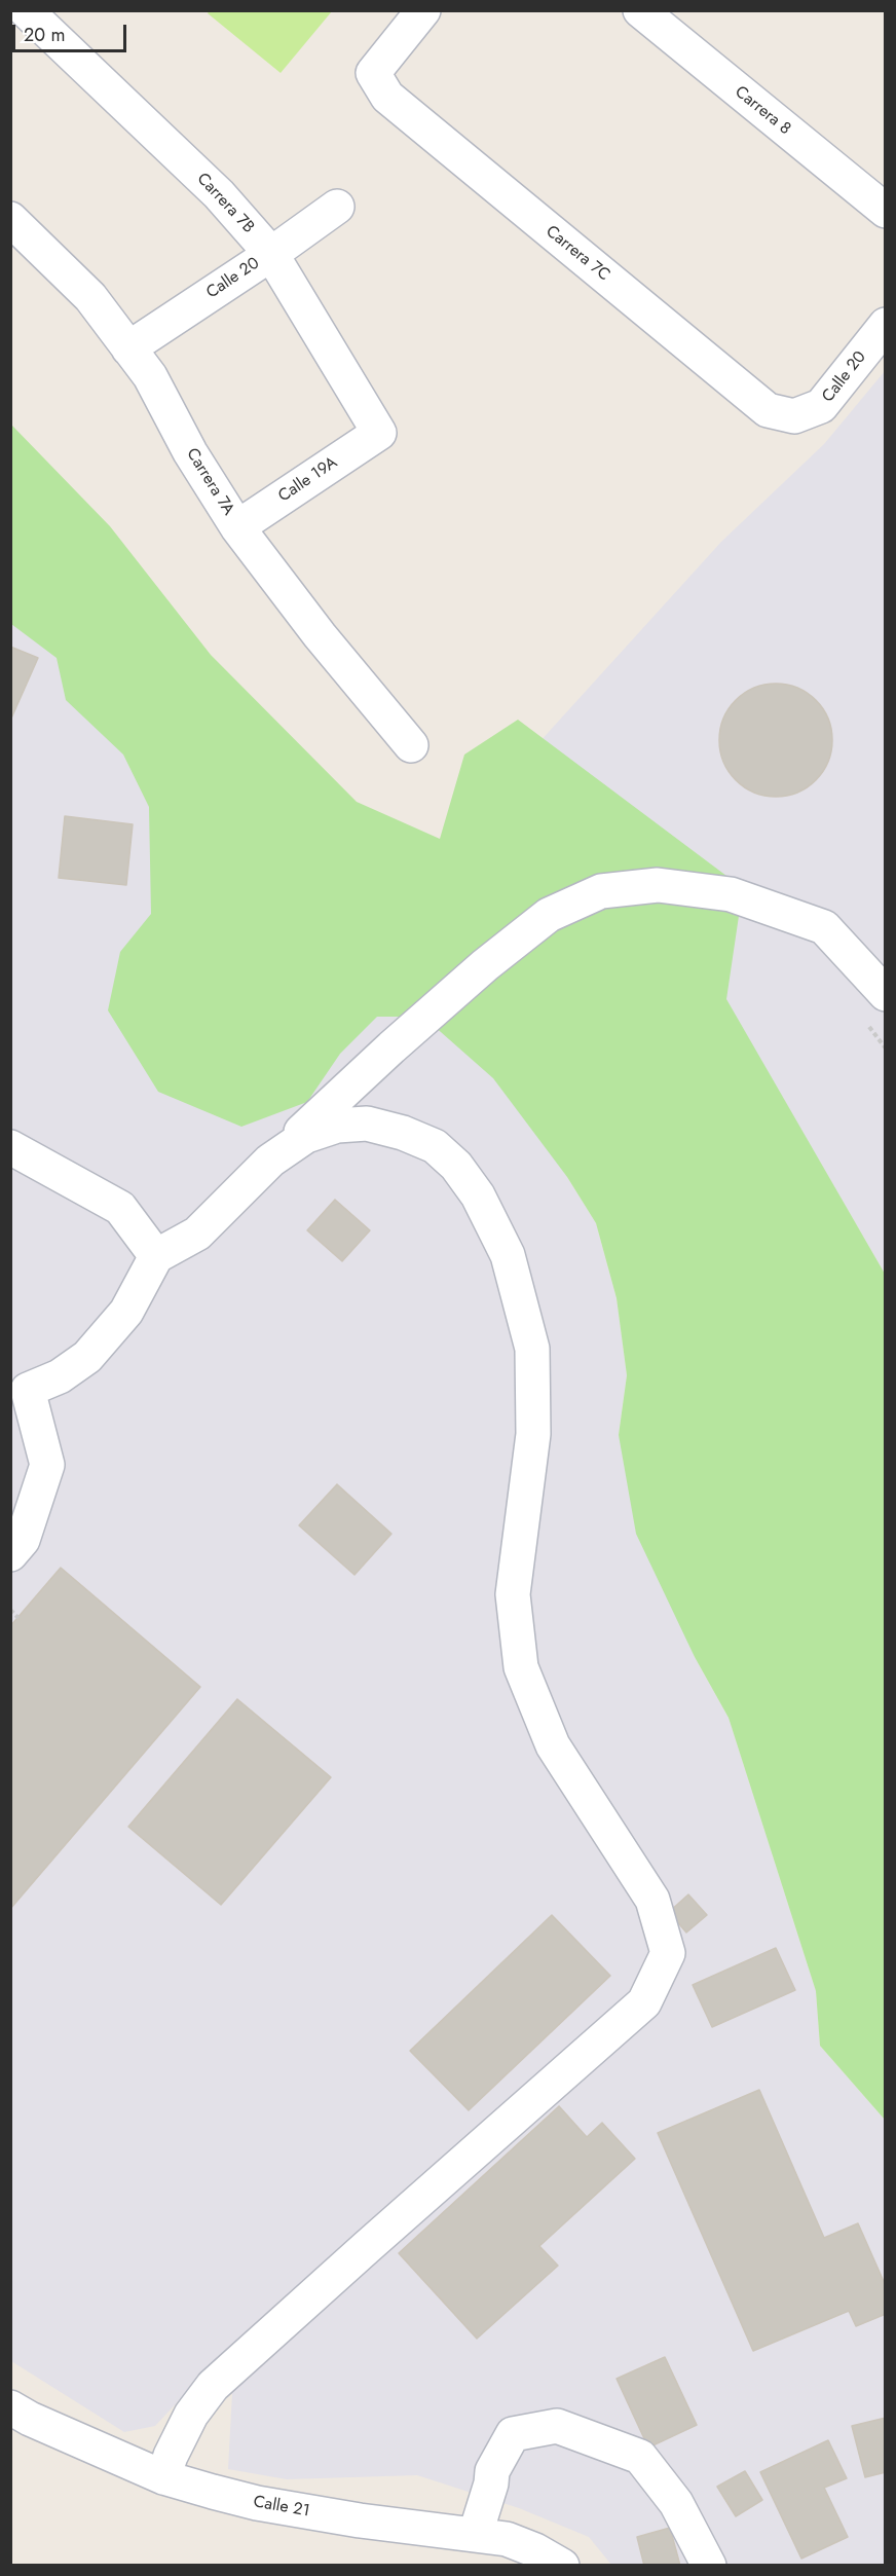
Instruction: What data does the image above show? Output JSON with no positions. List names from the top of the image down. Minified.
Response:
{"streets":{"street":["Carrera 8","Carrera 7B","Carrera 7C","Calle 20","Calle 19A","Carrera 7A","Calle 21"]},"crossings":[["Carrera 7B","Calle 20"],["Carrera 7B","Calle 19A"],["Carrera 7C","Calle 20"],["Calle 20","Carrera 7A"],["Calle 19A","Carrera 7A"]],"scale_bar":"20 m"}
